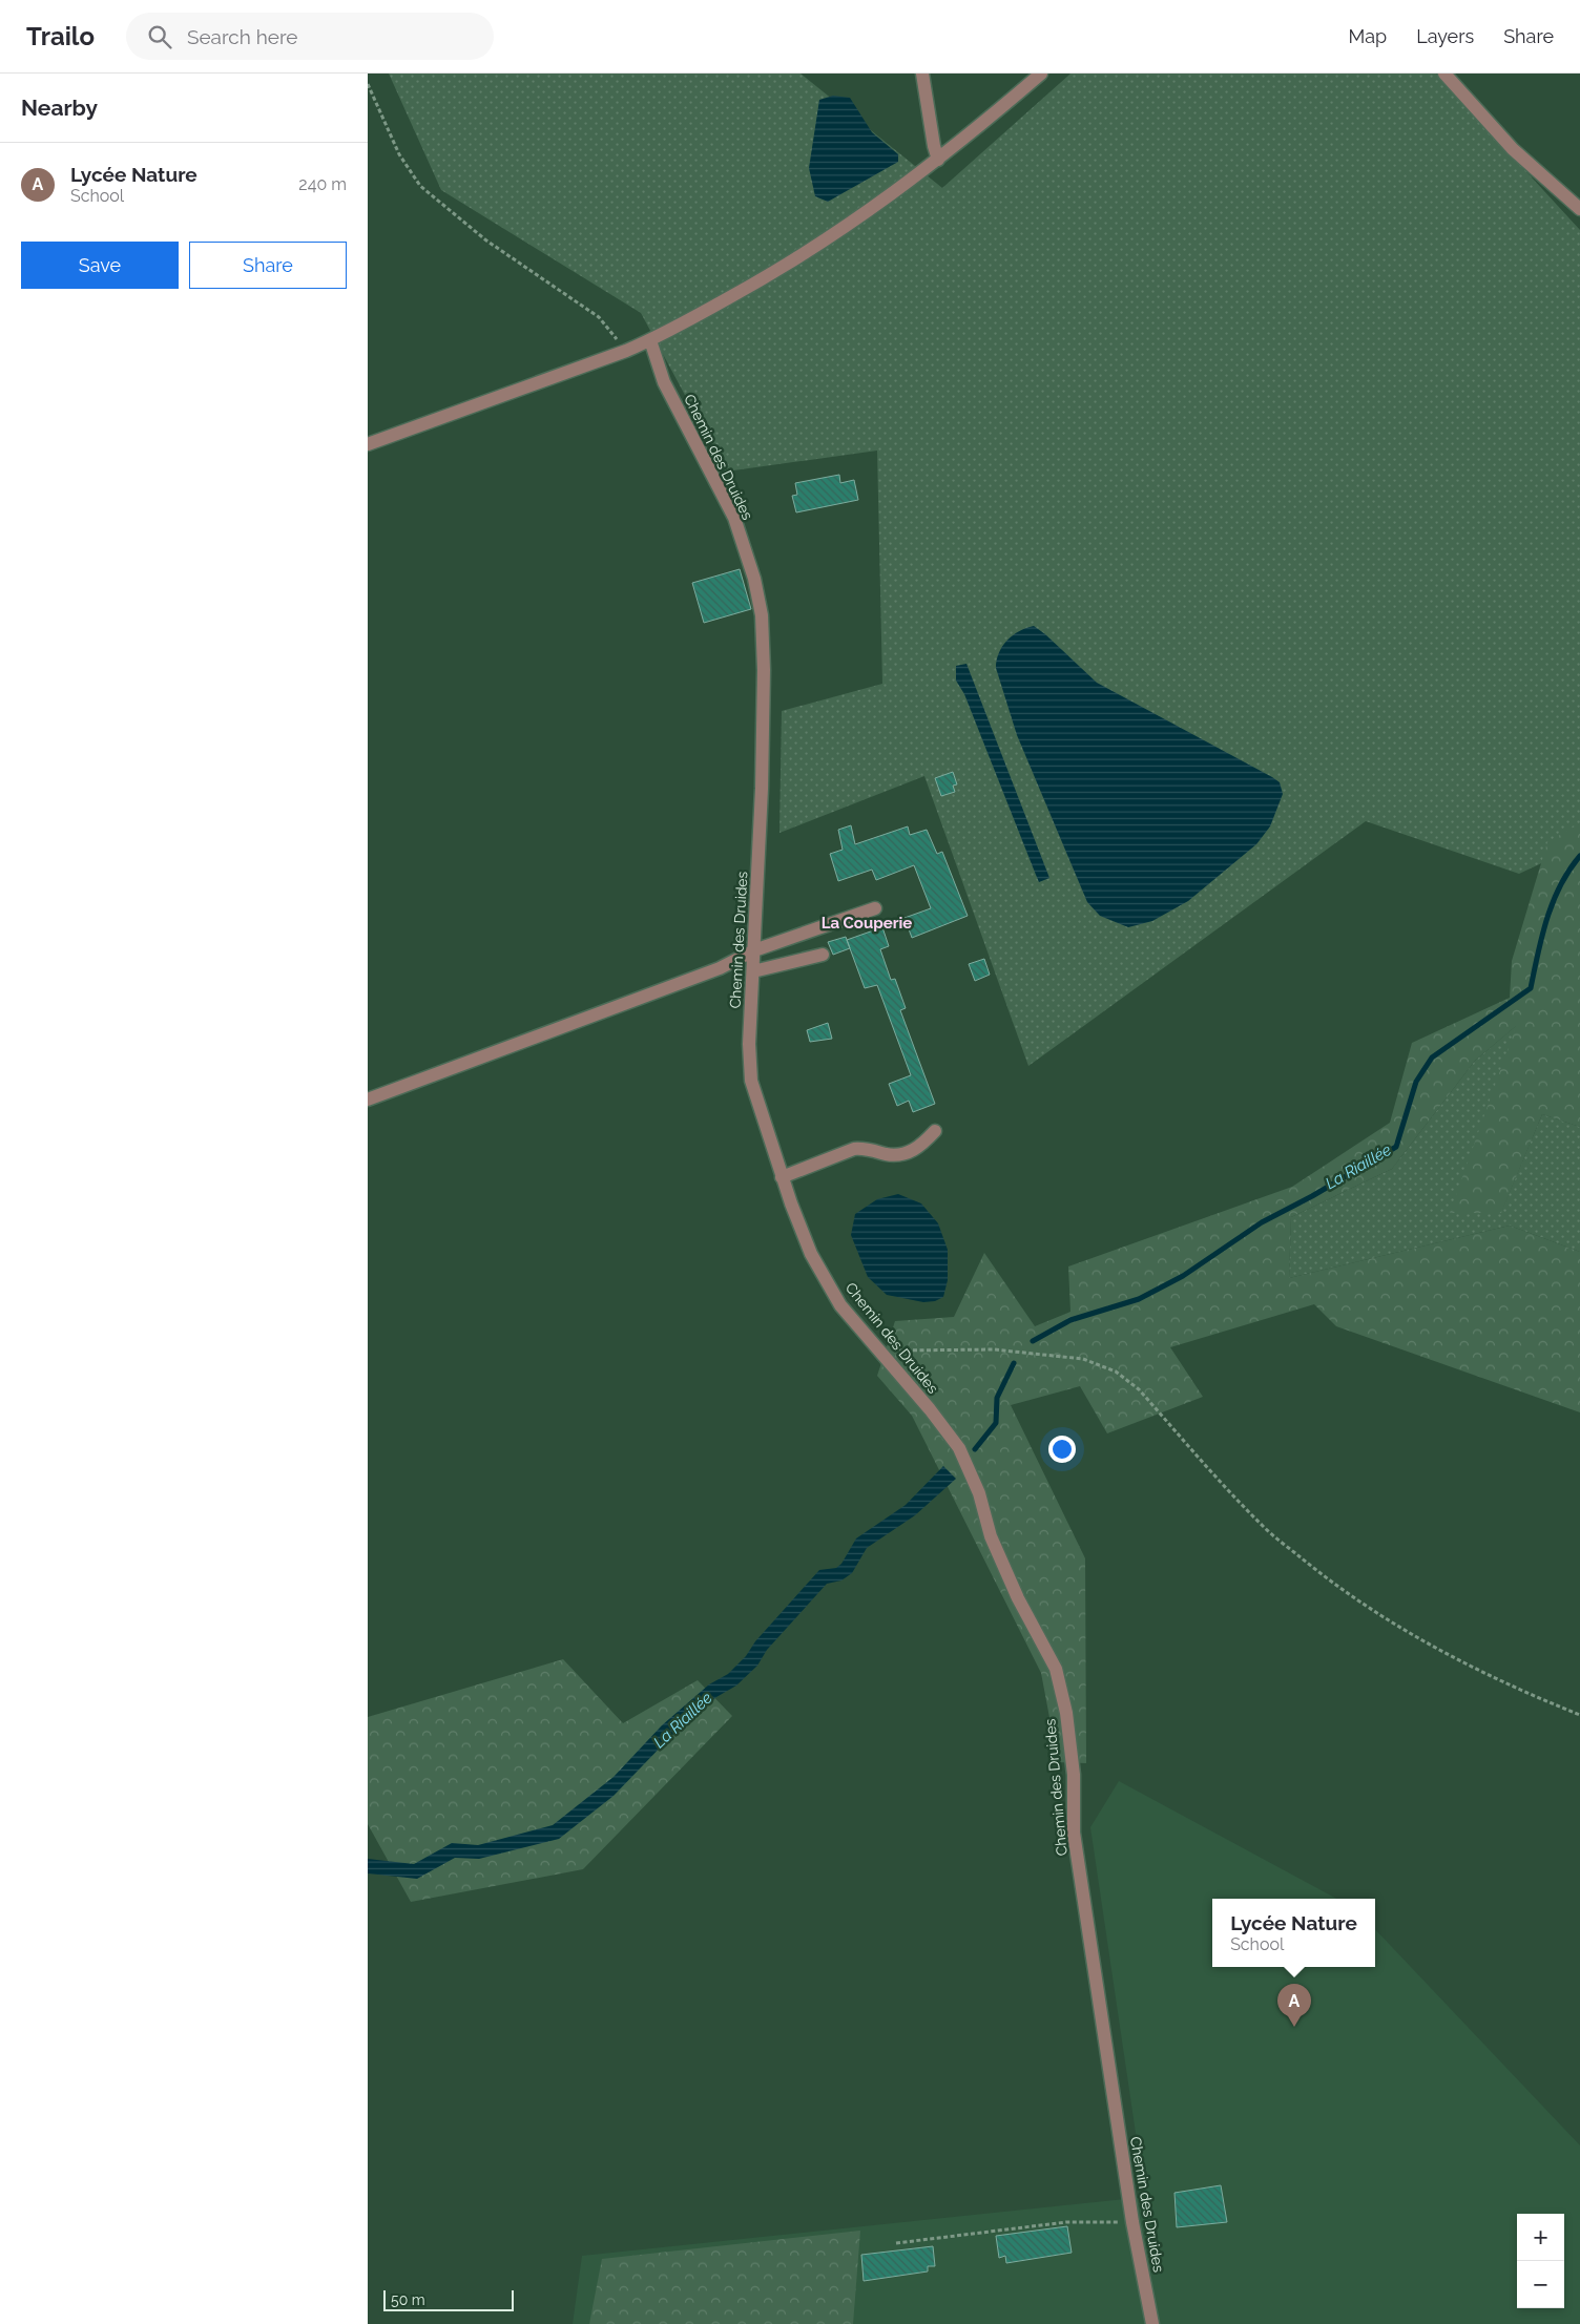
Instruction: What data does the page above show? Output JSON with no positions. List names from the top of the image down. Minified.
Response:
{"streets":{"street":["Chemin des Druides"]},"districts":["La Couperie"],"water":["La Riaillée"],"scale_bar":"50 m","page":{"header":"Trailo","search":"Search here","nav":["Map","Layers","Share"],"heading":"Nearby","list":[{"mark":"A","name":"Lycée Nature","note":"School","value":"240 m"}],"buttons":["Save","Share"],"popup":["Lycée Nature","School"],"pins":"A","map_buttons":["+","−"],"scale":"50 m"}}
